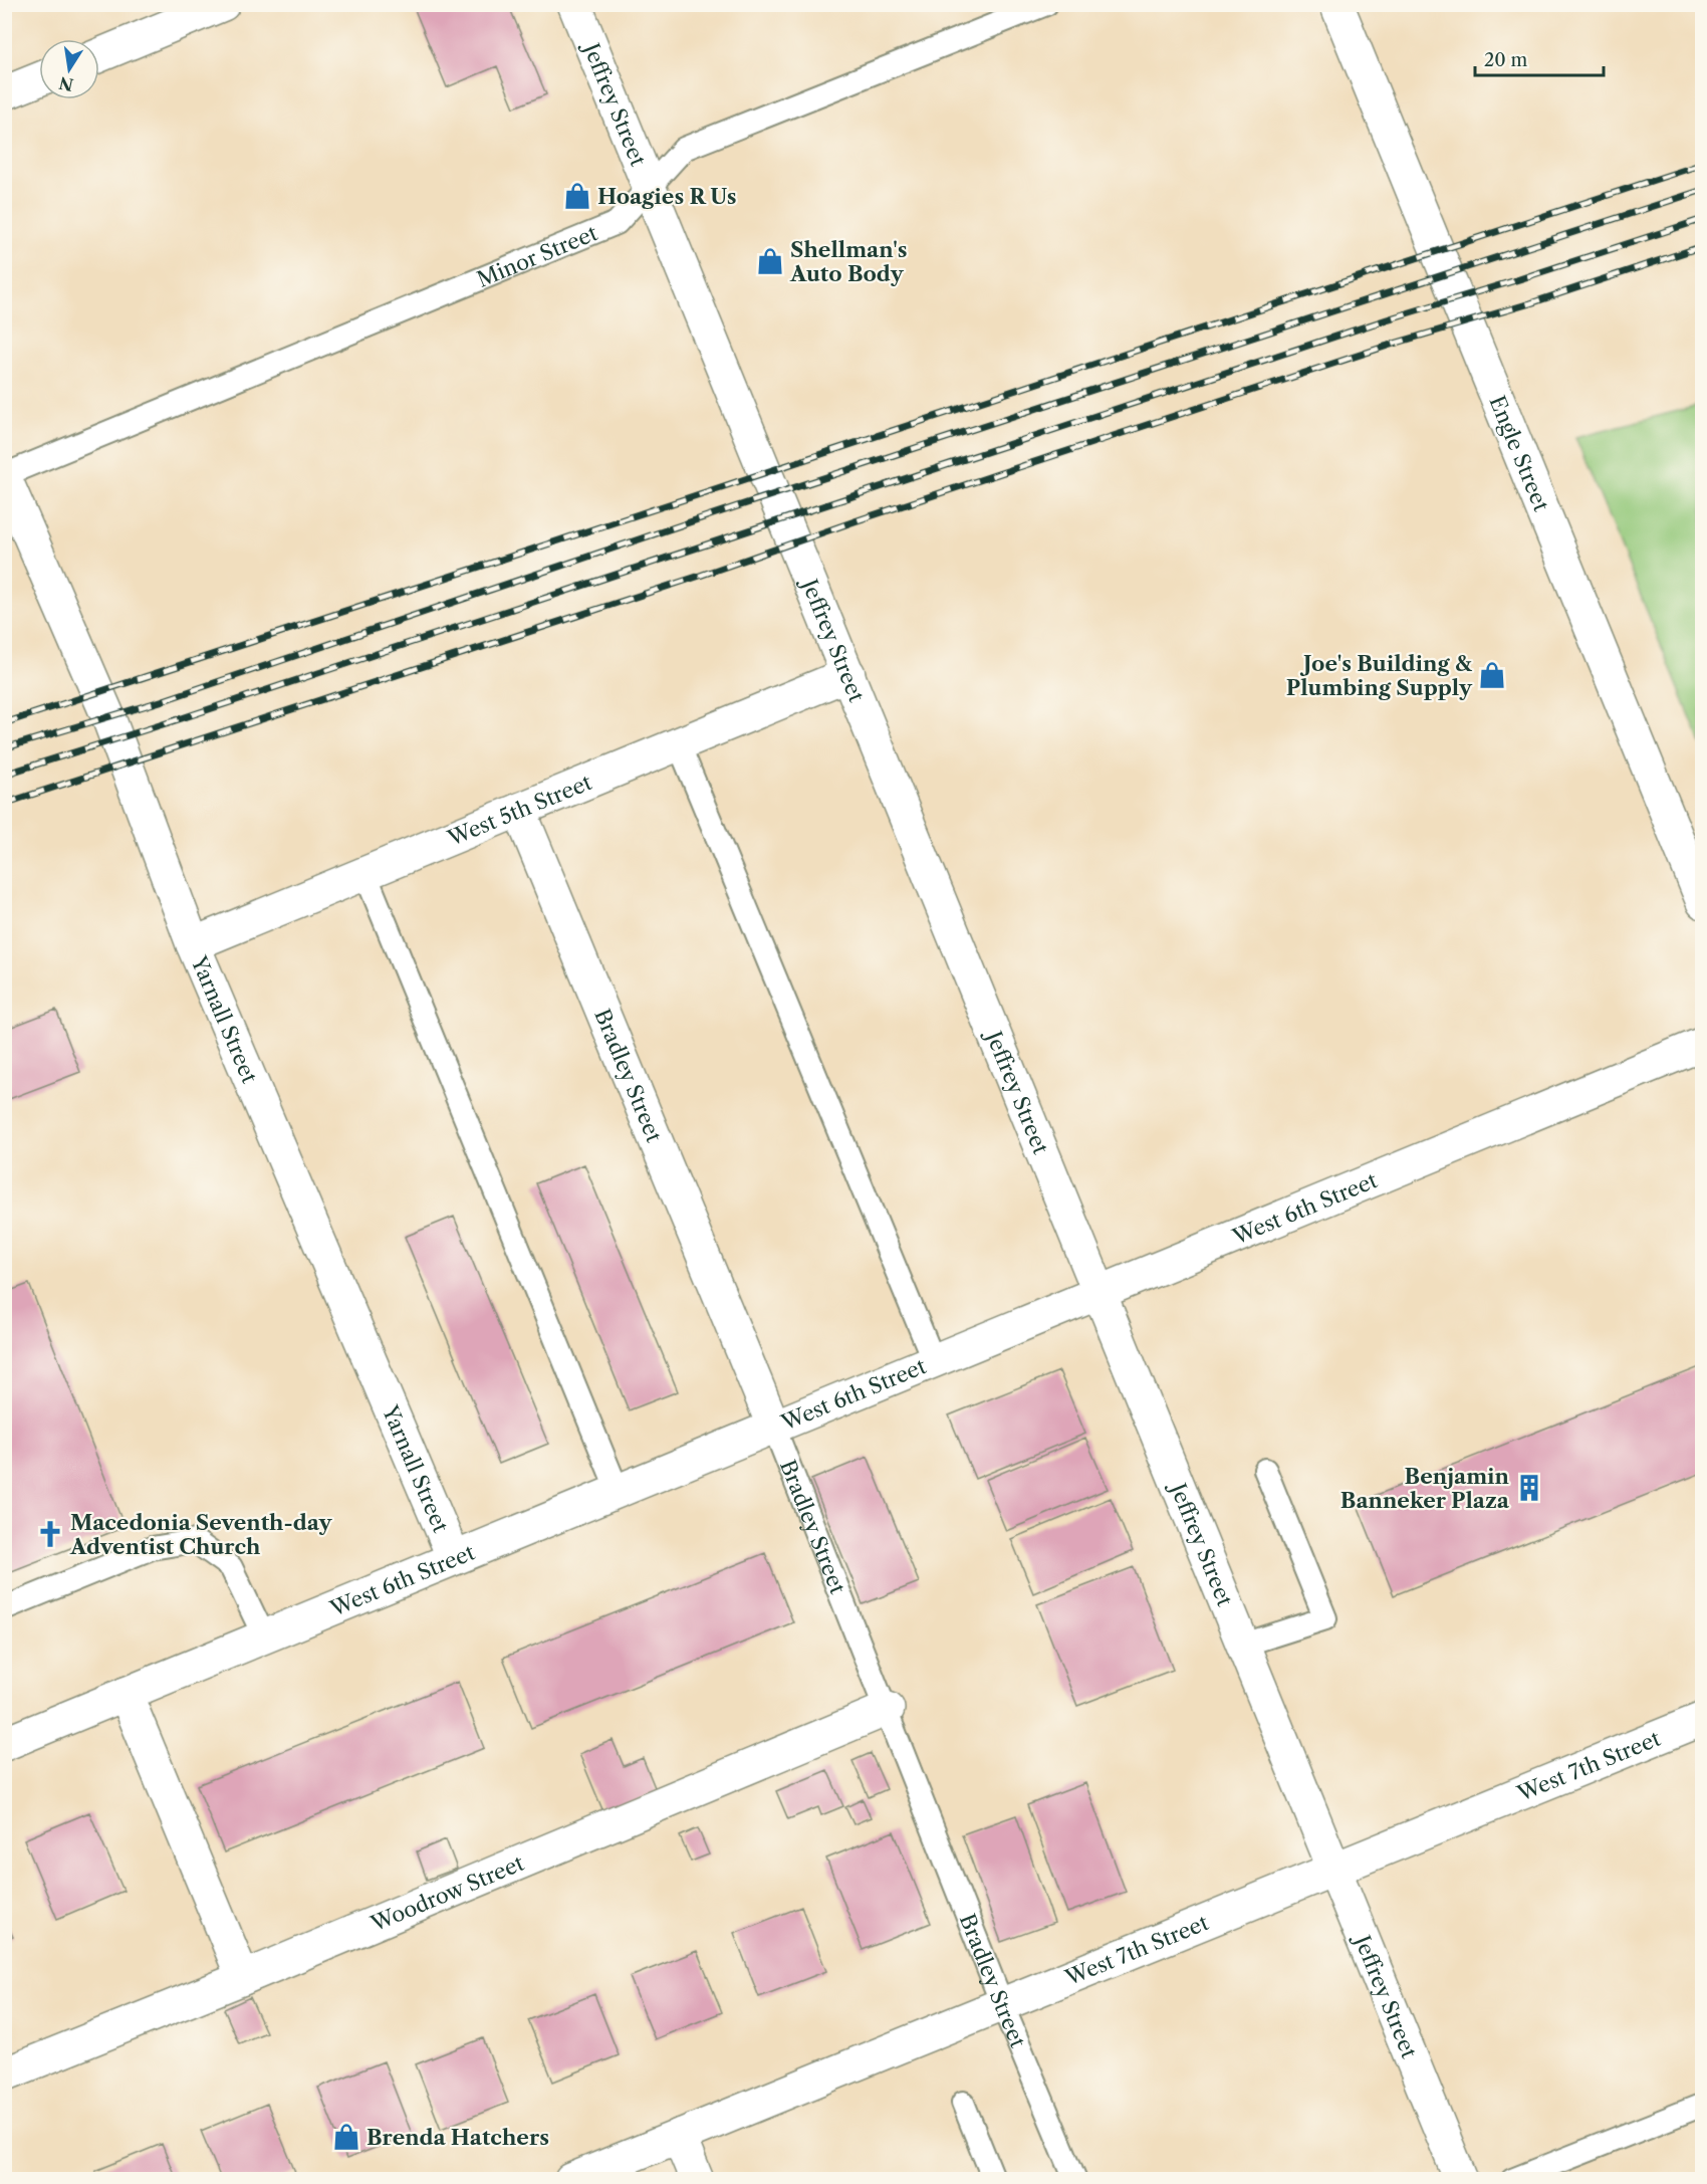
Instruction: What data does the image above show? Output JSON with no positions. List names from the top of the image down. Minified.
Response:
{"streets":{"street":["Jeffrey Street","Engle Street","West 5th Street","Yarnall Street","Bradley Street","West 6th Street","West 7th Street","Woodrow Street"],"lane":["Minor Street"]},"crossings":[["Jeffrey Street","Minor Street"],["Jeffrey Street","West 5th Street"],["Jeffrey Street","West 6th Street"],["Jeffrey Street","West 7th Street"],["Minor Street","Yarnall Street"],["West 5th Street","Yarnall Street"],["West 5th Street","Bradley Street"],["Yarnall Street","West 6th Street"],["Bradley Street","West 6th Street"],["Bradley Street","West 7th Street"],["Bradley Street","Woodrow Street"]],"places":{"shop":["Hoagies R Us","Shellman's Auto Body","Joe's Building & Plumbing Supply","Brenda Hatchers"],"building":["Benjamin Banneker Plaza"],"church":["Macedonia Seventh-day Adventist Church"]},"scale_bar":"20 m","north":"bottom"}
